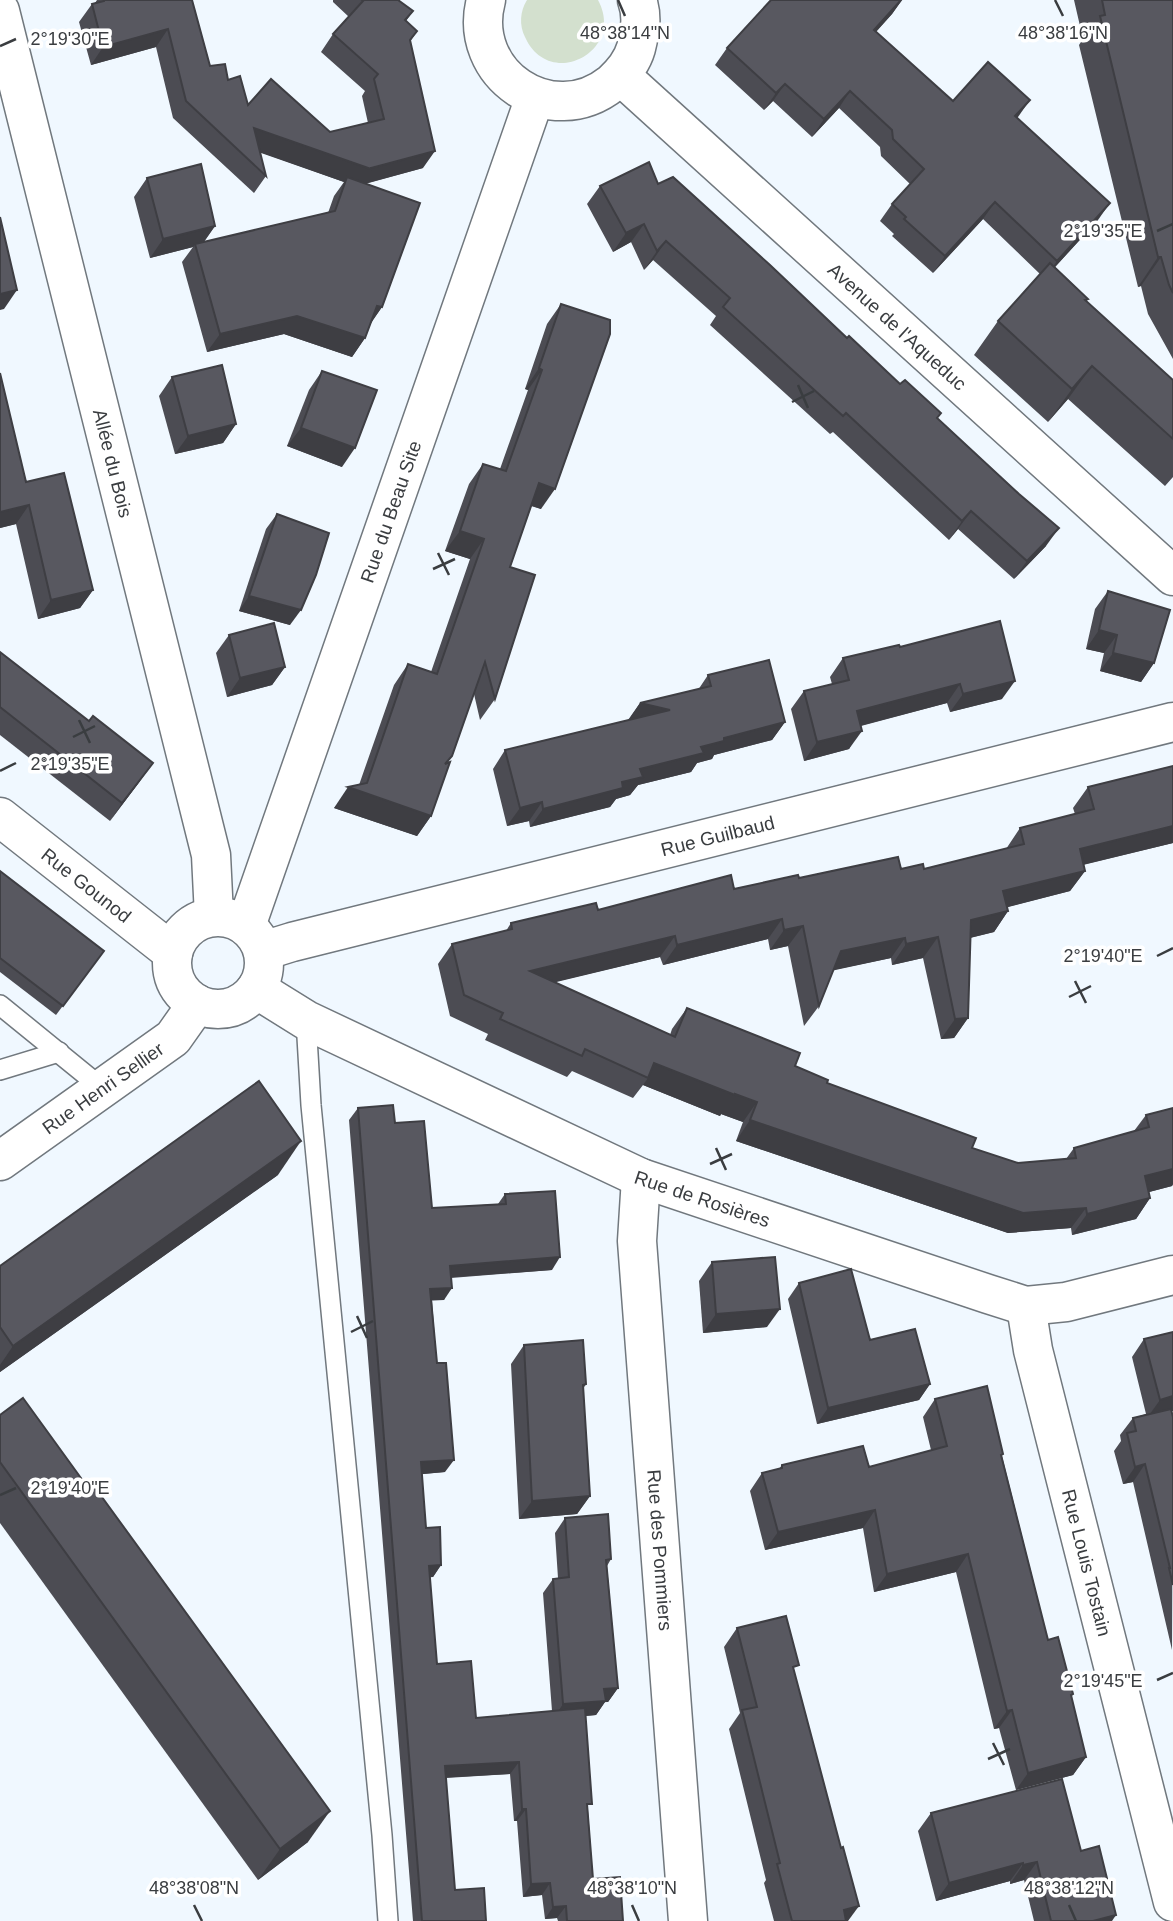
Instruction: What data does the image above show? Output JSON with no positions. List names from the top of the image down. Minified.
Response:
{"streets":{"street":["Avenue de l'Aqueduc","Allée du Bois","Rue du Beau Site","Rue Guilbaud","Rue Gounod","Rue Henri Sellier","Rue de Rosières","Rue des Pommiers","Rue Louis Tostain"]},"crossings":[["Allée du Bois","Rue du Beau Site"],["Allée du Bois","Rue Guilbaud"],["Allée du Bois","Rue Gounod"],["Allée du Bois","Rue Henri Sellier"],["Allée du Bois","Rue de Rosières"],["Rue du Beau Site","Rue Guilbaud"],["Rue du Beau Site","Rue Gounod"],["Rue du Beau Site","Rue Henri Sellier"],["Rue du Beau Site","Rue de Rosières"],["Rue Guilbaud","Rue Gounod"],["Rue Guilbaud","Rue Henri Sellier"],["Rue Guilbaud","Rue de Rosières"],["Rue Gounod","Rue Henri Sellier"],["Rue Gounod","Rue de Rosières"],["Rue Henri Sellier","Rue de Rosières"],["Rue de Rosières","Rue des Pommiers"],["Rue de Rosières","Rue Louis Tostain"]],"coordinates":["48°38'14\"N","48°38'16\"N","2°19'30\"E","2°19'35\"E","2°19'40\"E","2°19'45\"E","48°38'08\"N","48°38'10\"N","48°38'12\"N"]}
